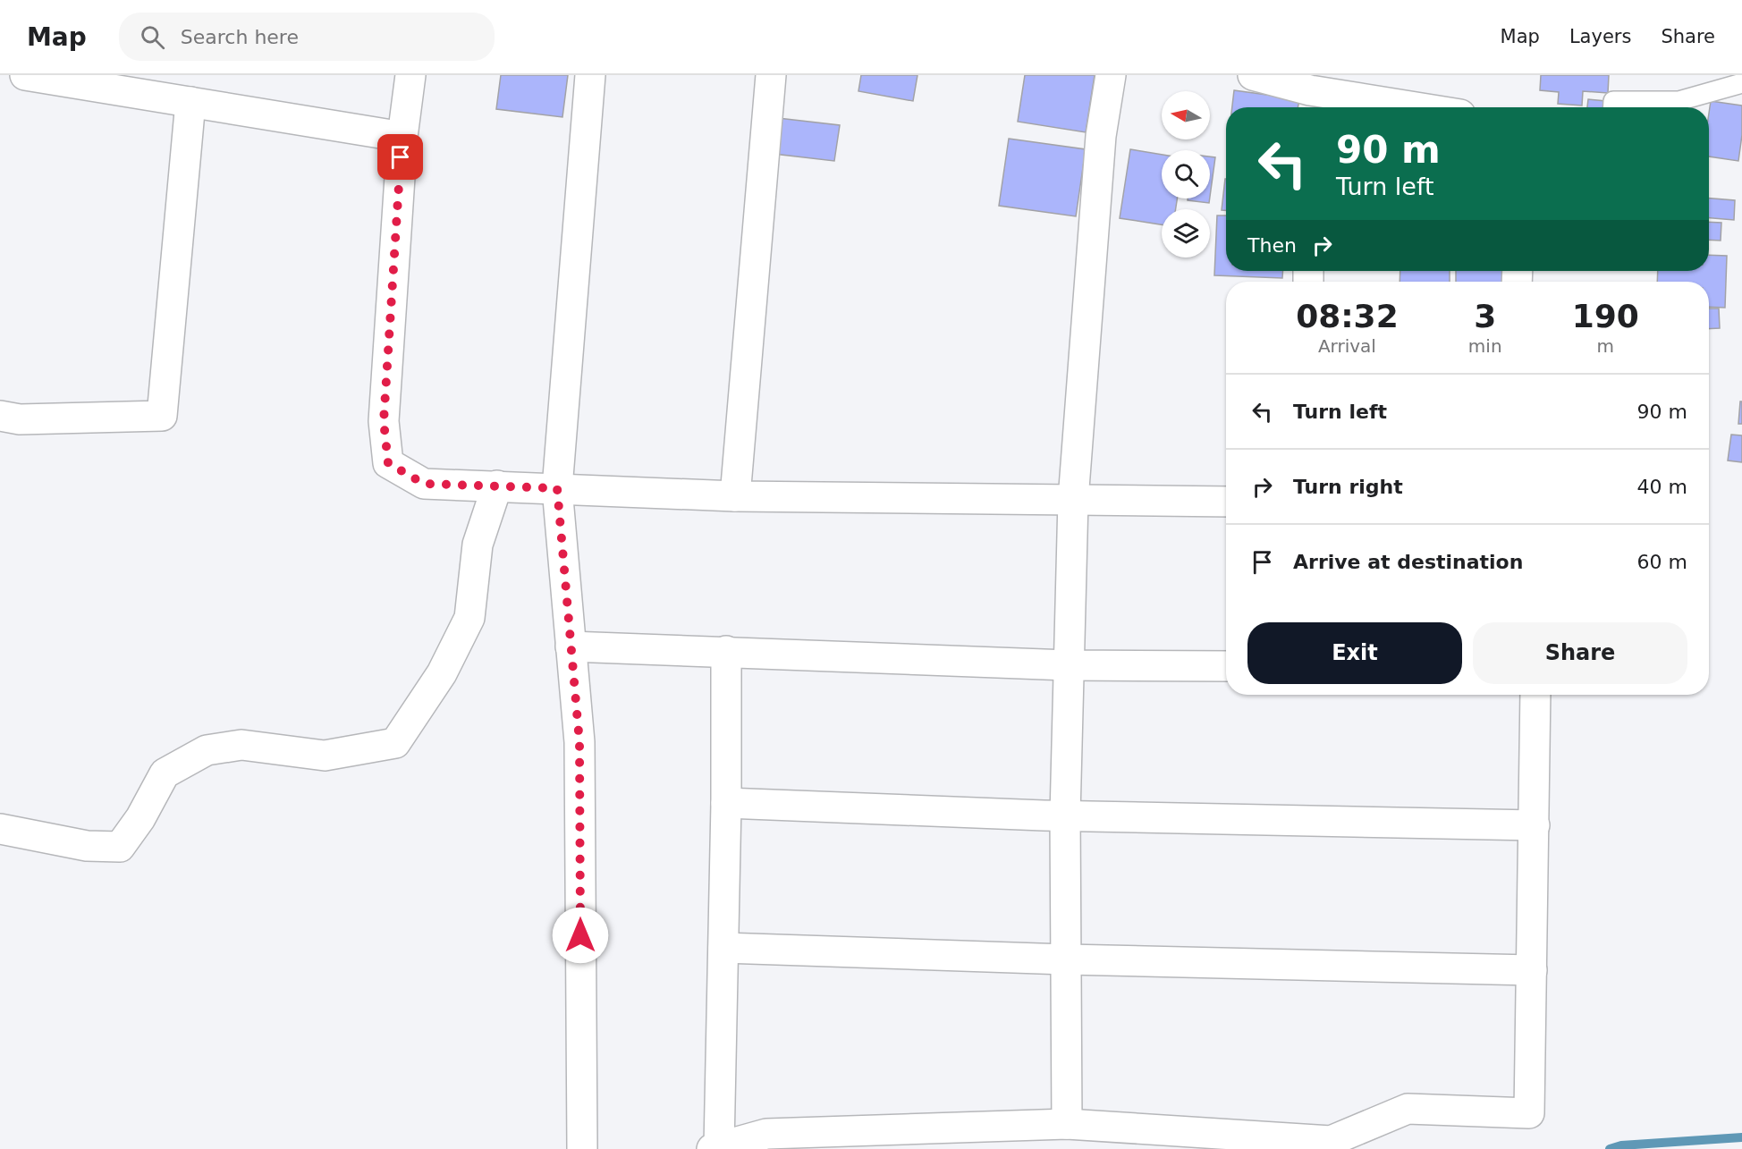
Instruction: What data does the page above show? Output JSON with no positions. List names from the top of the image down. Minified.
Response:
{"north":"left","page":{"header":"Map","search":"Search here","nav":["Map","Layers","Share"],"turn":["90 m","Turn left"],"then":"Then","eta":["08:32","Arrival","3","min","190","m"],"list":[{"name":"Turn left","value":"90 m"},{"name":"Turn right","value":"40 m"},{"name":"Arrive at destination","value":"60 m"}],"buttons":["Exit","Share"]}}
